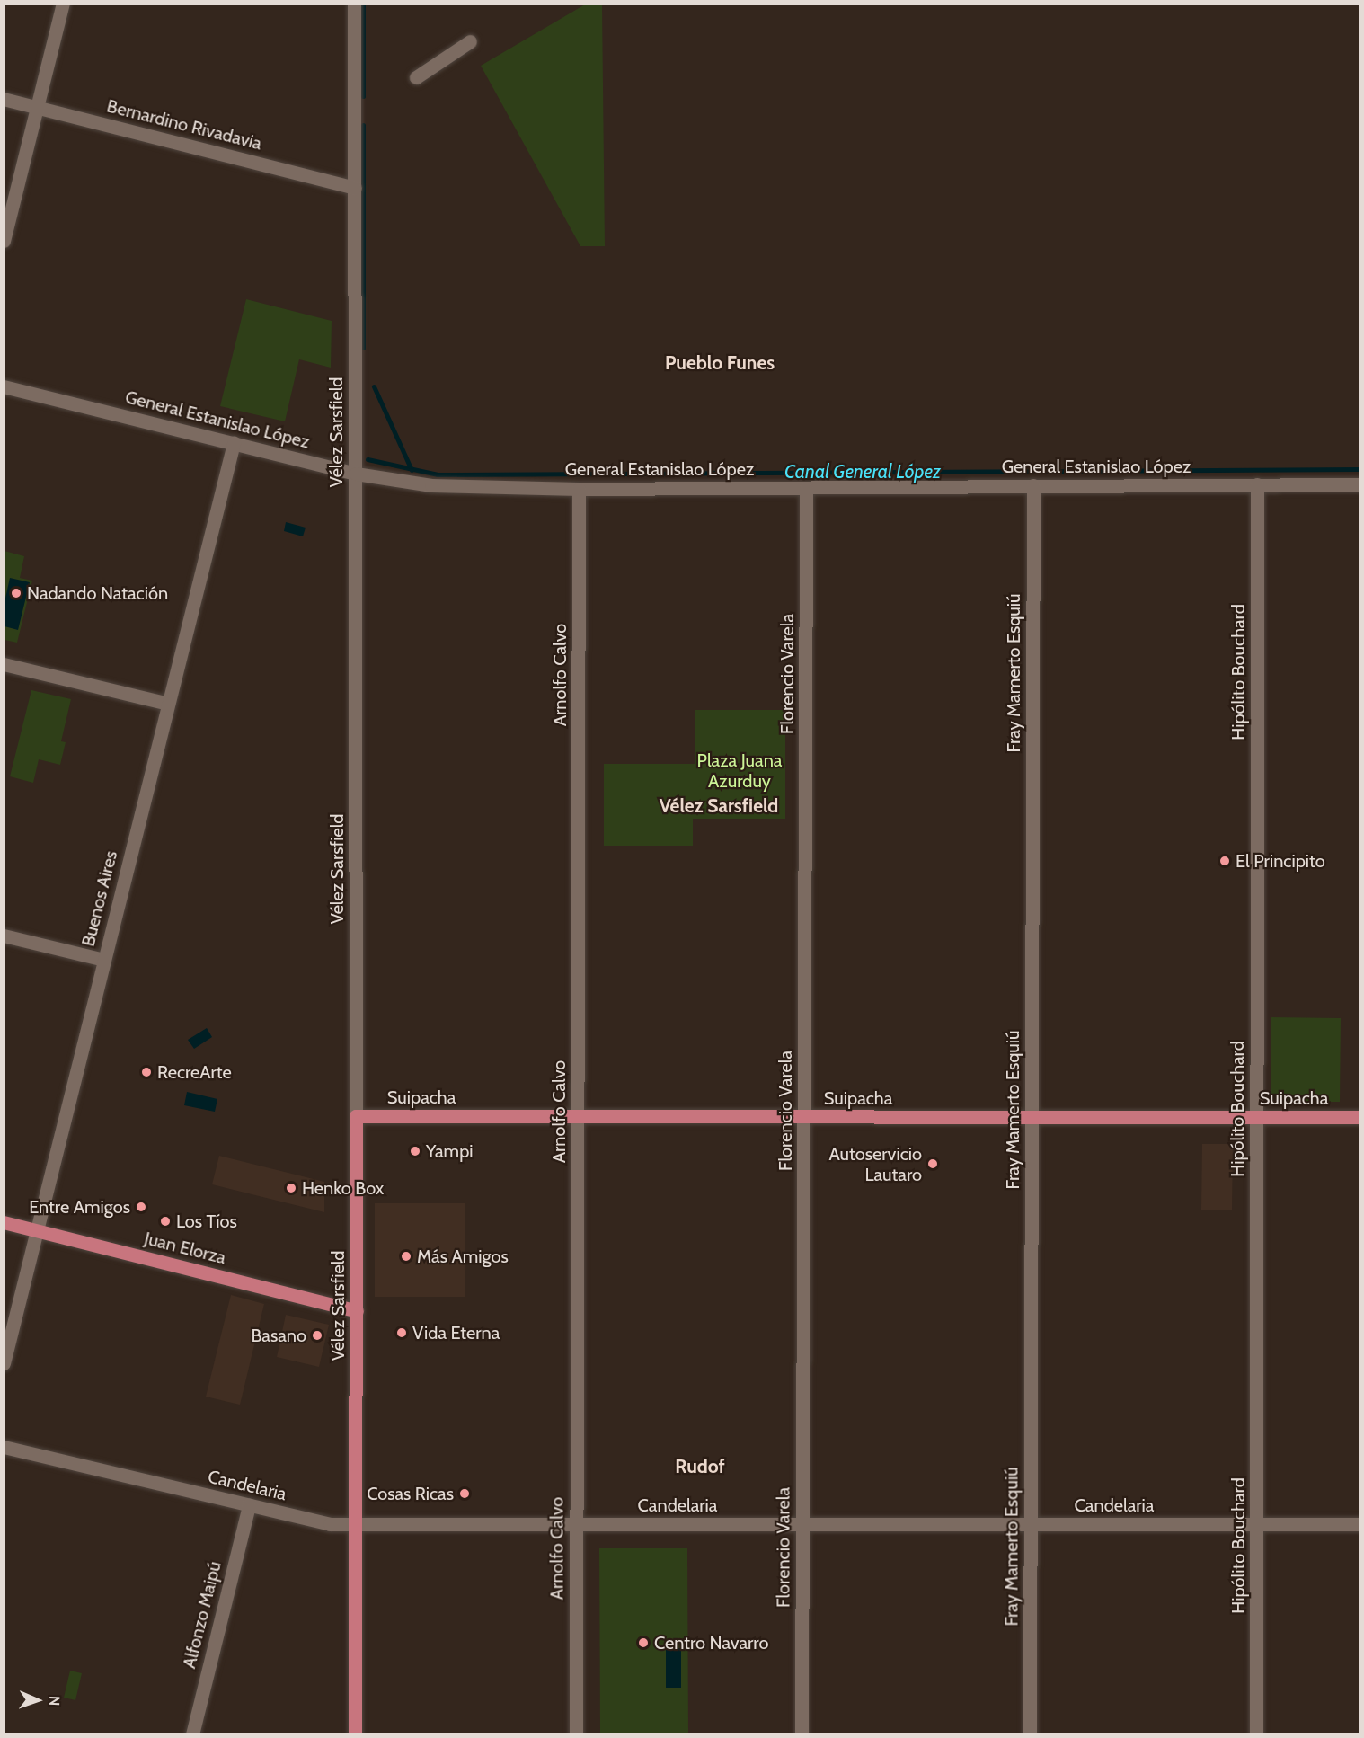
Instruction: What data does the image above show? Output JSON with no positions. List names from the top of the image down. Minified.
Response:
{"streets":{"main road":["Vélez Sarsfield","Suipacha","Juan Elorza"],"street":["Bernardino Rivadavia","General Estanislao López","Hipólito Bouchard","Fray Mamerto Esquiú","Florencio Varela","Arnolfo Calvo","Buenos Aires","Candelaria","Alfonzo Maipú"]},"crossings":[["Bernardino Rivadavia","Vélez Sarsfield"],["General Estanislao López","Vélez Sarsfield"],["General Estanislao López","Hipólito Bouchard"],["General Estanislao López","Fray Mamerto Esquiú"],["General Estanislao López","Florencio Varela"],["General Estanislao López","Arnolfo Calvo"],["General Estanislao López","Buenos Aires"],["Vélez Sarsfield","Suipacha"],["Vélez Sarsfield","Juan Elorza"],["Vélez Sarsfield","Candelaria"],["Hipólito Bouchard","Suipacha"],["Hipólito Bouchard","Candelaria"],["Fray Mamerto Esquiú","Suipacha"],["Fray Mamerto Esquiú","Candelaria"],["Florencio Varela","Suipacha"],["Florencio Varela","Candelaria"],["Arnolfo Calvo","Suipacha"],["Arnolfo Calvo","Candelaria"],["Buenos Aires","Juan Elorza"],["Candelaria","Alfonzo Maipú"]],"districts":["Pueblo Funes","Vélez Sarsfield","Rudof"],"water":["Canal General López"],"parks":["Plaza Juana Azurduy"],"places":["Nadando Natación","El Principito","RecreArte","Yampi","Autoservicio Lautaro","Henko Box","Entre Amigos","Los Tíos","Más Amigos","Vida Eterna","Basano","Cosas Ricas","Centro Navarro"],"north":"right"}
